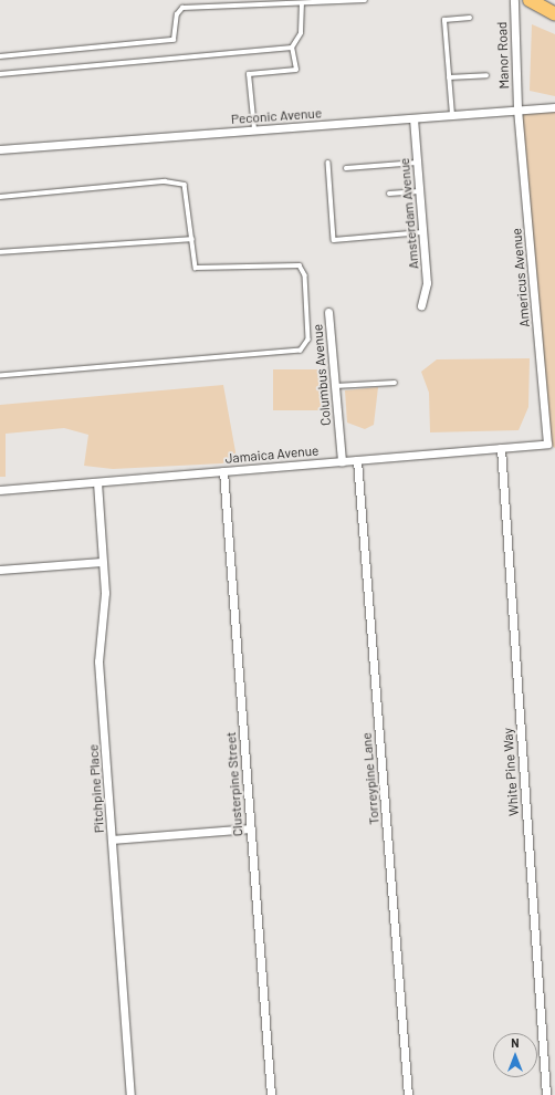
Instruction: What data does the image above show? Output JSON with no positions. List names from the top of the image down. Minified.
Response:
{"streets":{"street":["Manor Road","Peconic Avenue","Amsterdam Avenue","Americus Avenue","Columbus Avenue","Jamaica Avenue","White Pine Way","Torreypine Lane","Clusterpine Street","Pitchpine Place"]},"crossings":[["Manor Road","Peconic Avenue"],["Manor Road","Americus Avenue"],["Peconic Avenue","Amsterdam Avenue"],["Peconic Avenue","Americus Avenue"],["Americus Avenue","Jamaica Avenue"],["Columbus Avenue","Jamaica Avenue"],["Jamaica Avenue","White Pine Way"],["Jamaica Avenue","Torreypine Lane"],["Jamaica Avenue","Clusterpine Street"],["Jamaica Avenue","Pitchpine Place"]],"north":"top"}
